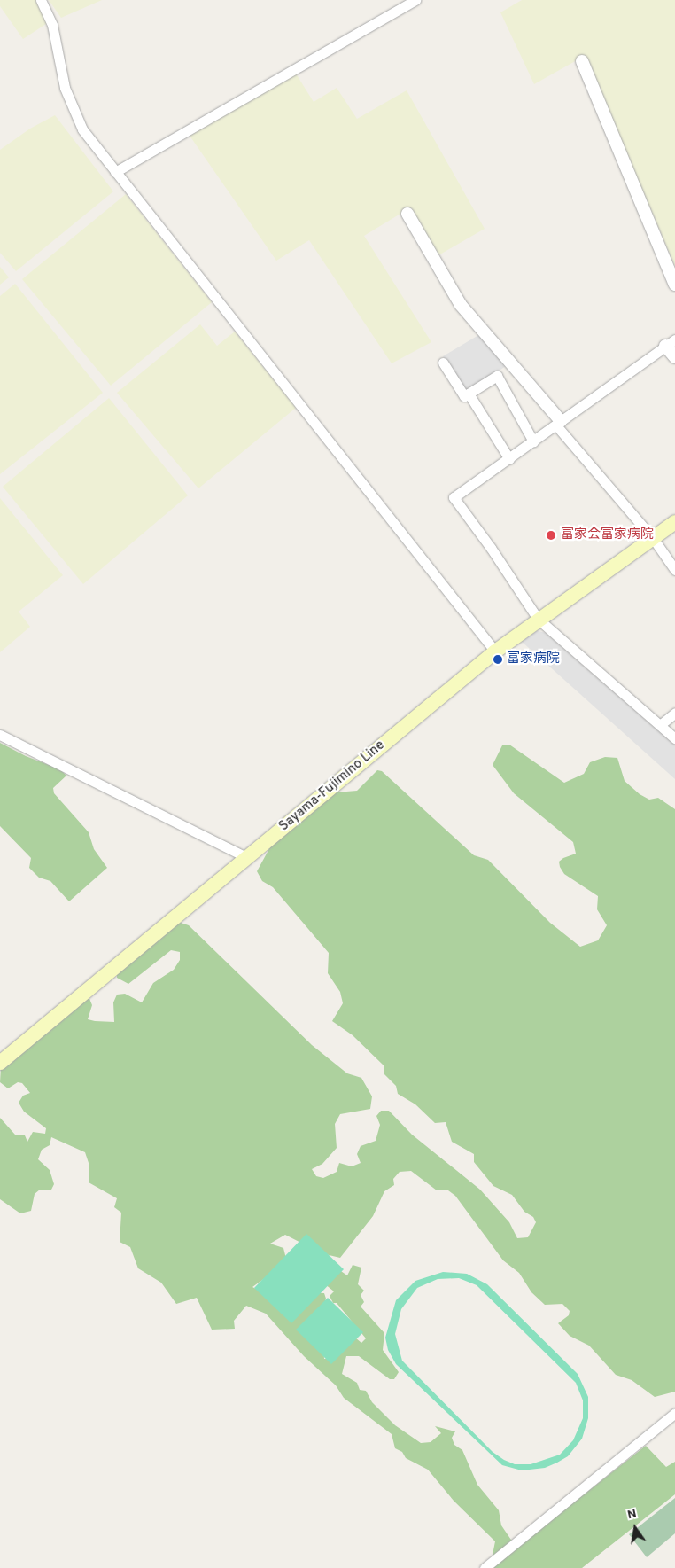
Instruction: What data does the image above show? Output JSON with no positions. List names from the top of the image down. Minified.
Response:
{"streets":{"main road":["Sayama-Fujimino Line"]},"places":["富家会富家病院","富家病院"],"north":"top"}
